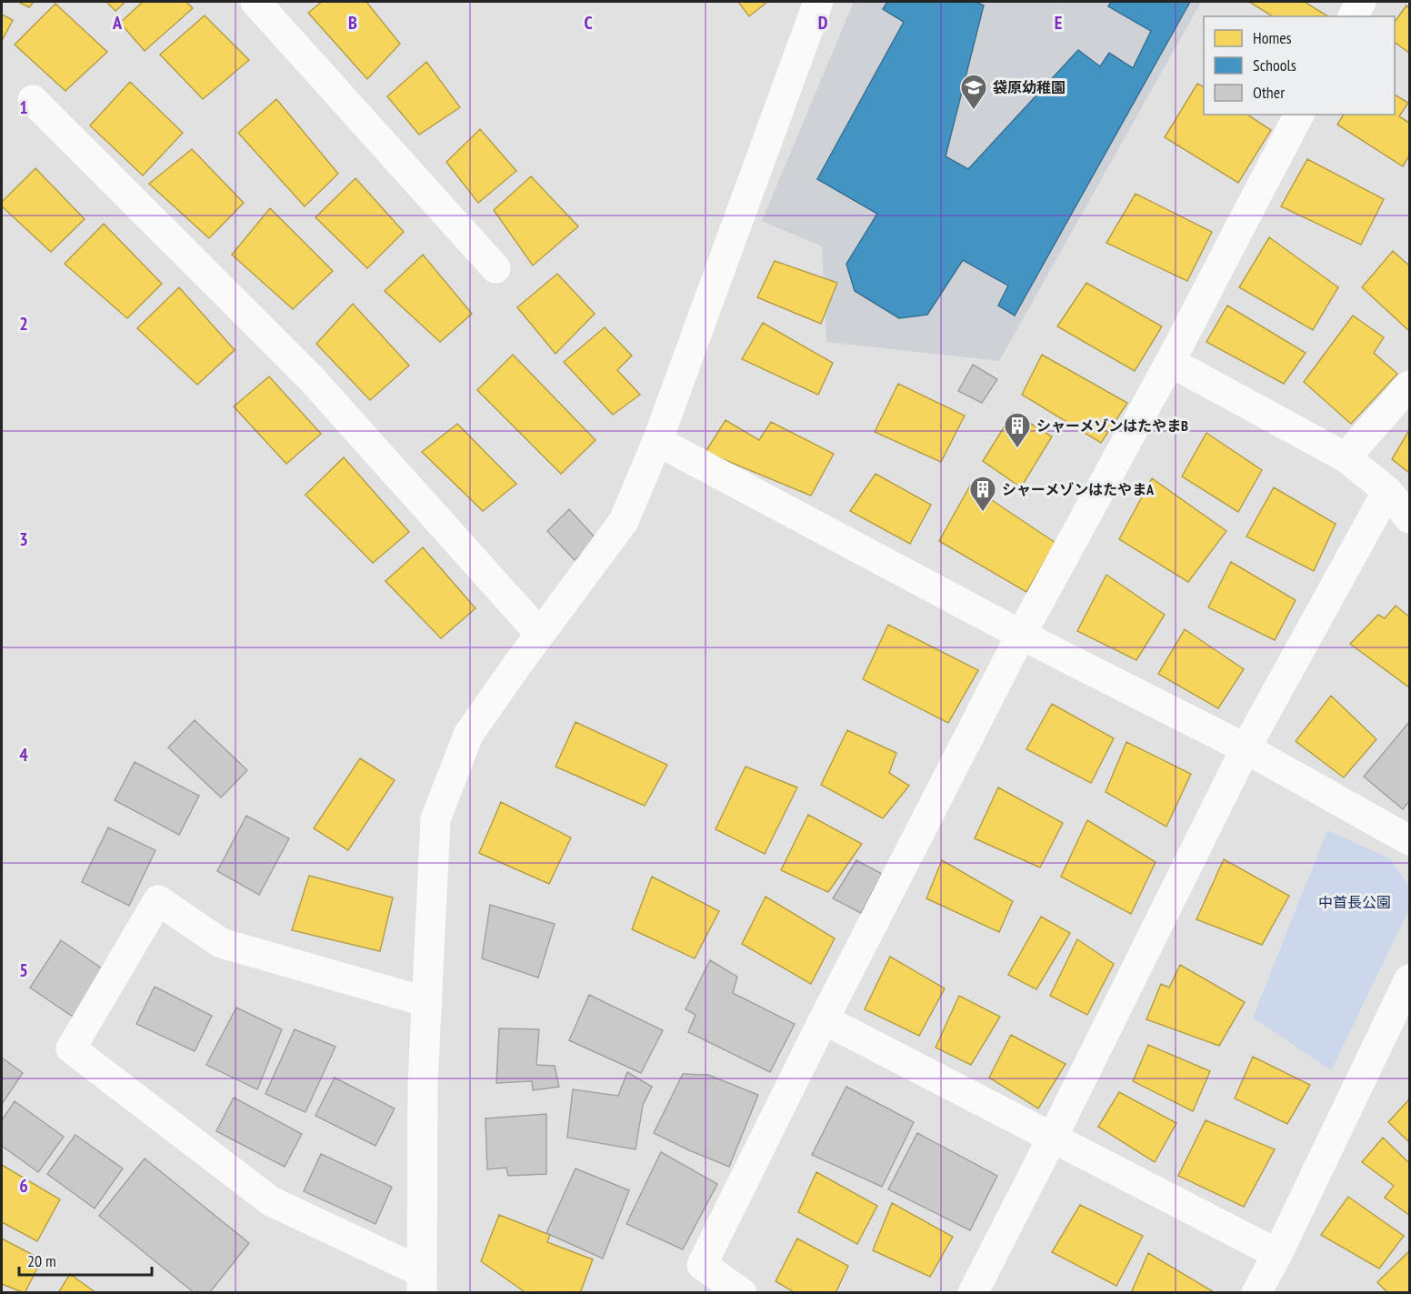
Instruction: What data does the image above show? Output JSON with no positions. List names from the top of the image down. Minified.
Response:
{"parks":["中首長公園"],"places":{"school or university":["袋原幼稚園"],"building":["シャーメゾンはたやまB","シャーメゾンはたやまA"]},"legend":["Homes","Schools","Other"],"scale_bar":"20 m","grid":{"columns":["A","B","C","D","E"],"rows":["1","2","3","4","5","6"]}}
